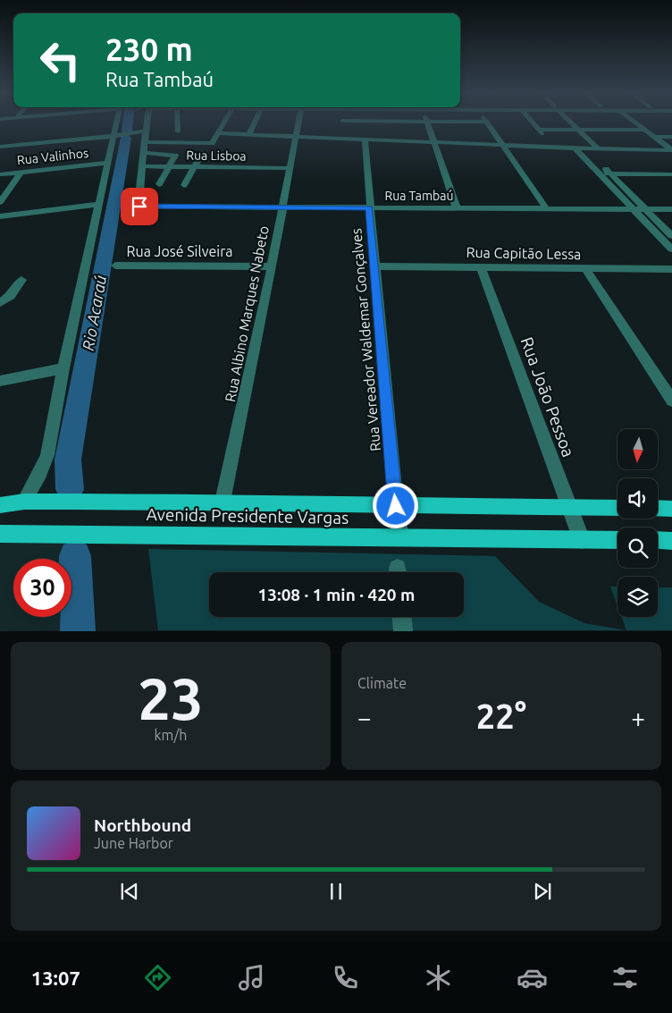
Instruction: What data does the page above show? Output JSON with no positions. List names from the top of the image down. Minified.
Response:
{"streets":{"main road":["Avenida Presidente Vargas"],"street":["Rua Lisboa","Rua Valinhos","Rua Tambaú","Rua José Silveira","Rua Capitão Lessa","Rua Albino Marques Nabeto","Rua Vereador Waldemar Gonçalves","Rua João Pessoa"]},"crossings":[["Rua Lisboa","Rua Tambaú"],["Rua Lisboa","Rua Albino Marques Nabeto"],["Rua Tambaú","Rua Albino Marques Nabeto"],["Rua Tambaú","Rua Vereador Waldemar Gonçalves"],["Rua José Silveira","Rua Albino Marques Nabeto"],["Rua Capitão Lessa","Rua Vereador Waldemar Gonçalves"],["Rua Capitão Lessa","Rua João Pessoa"],["Rua Albino Marques Nabeto","Avenida Presidente Vargas"],["Rua Vereador Waldemar Gonçalves","Avenida Presidente Vargas"],["Rua João Pessoa","Avenida Presidente Vargas"]],"water":["Rio Acaraú"],"north":"bottom","page":{"turn":["230 m","Rua Tambaú"],"limit":"30","trip":"13:08 · 1 min · 420 m","tile":[["23","km/h"],"Climate"],"heat":["−","22°","+"],"song":["Northbound","June Harbor"],"tabs":"13:07"}}
